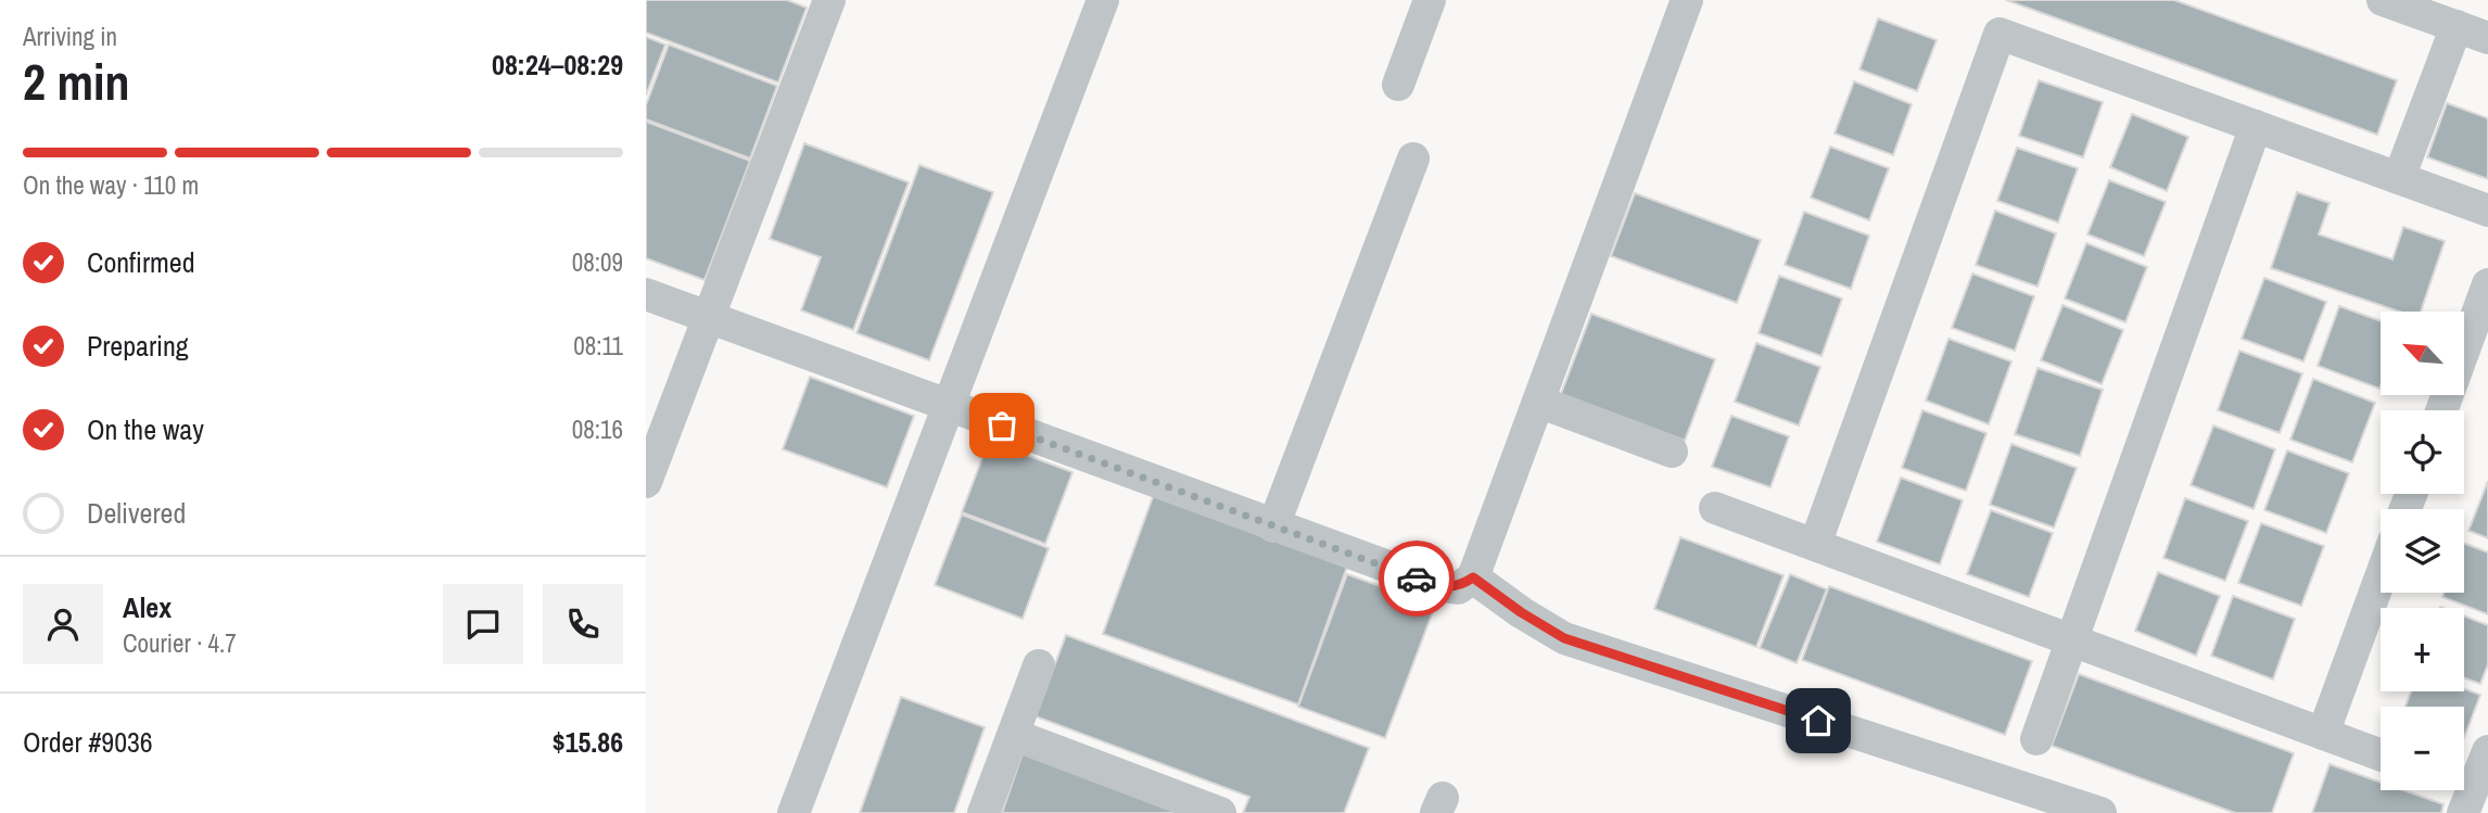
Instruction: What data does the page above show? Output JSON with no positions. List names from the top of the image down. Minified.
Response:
{"north":"top left","page":{"heading":["2 min","Arriving in","08:24–08:29"],"panel":["Alex","Courier · 4.7","Order #9036","$15.86"],"bar":"On the way · 110 m","list":[["Confirmed","08:09"],["Preparing","08:11"],["On the way","08:16"],"Delivered"],"map_buttons":["+","−"]}}
